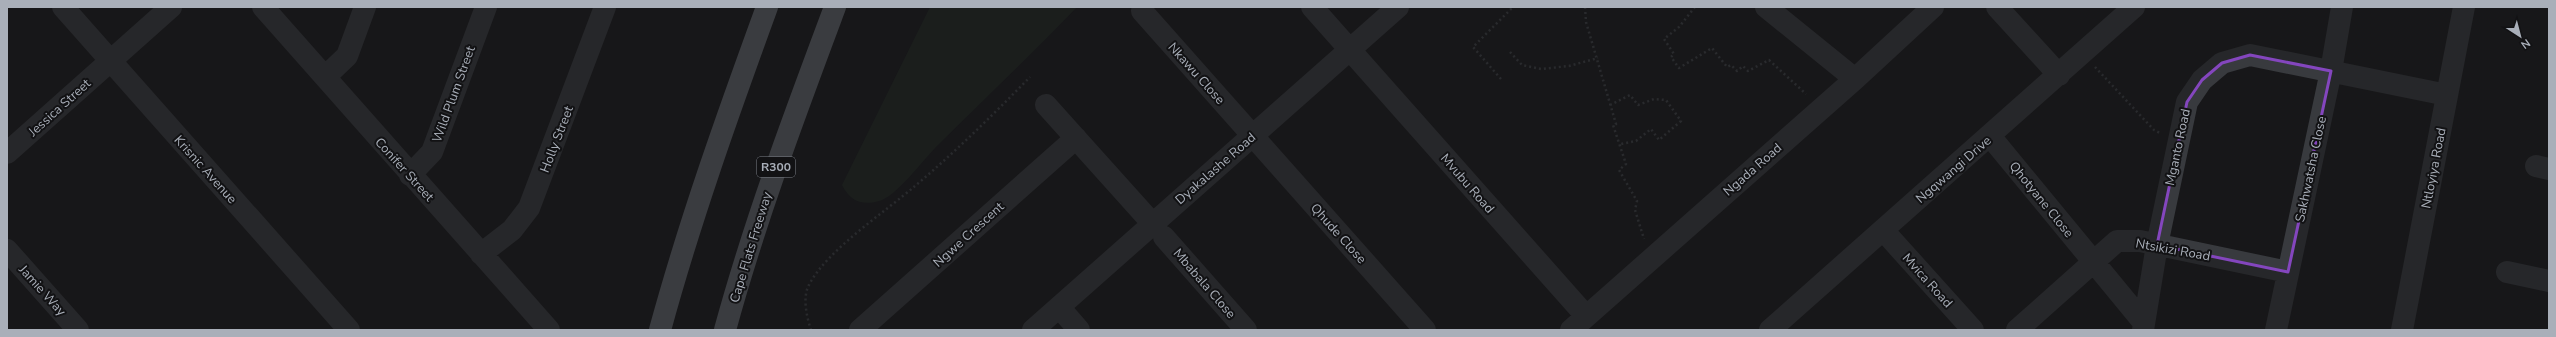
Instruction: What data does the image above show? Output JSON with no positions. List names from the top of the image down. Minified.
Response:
{"streets":{"highway":["R300","Cape Flats Freeway"],"street":["Nkawu Close","Wild Plum Street","Jessica Street","Holly Street","Mganto Road","Dyakalashe Road","Ntloyiya Road","Krisnic Avenue","Conifer Street","Ngada Road","Ngqwangi Drive","Sakhwatsha Close","Mvubu Road","Qhotyane Close","Qhude Close","Ngwe Crescent","Ntsikizi Road","Mvica Road","Mbabala Close","Jamie Way"]},"crossings":[["Nkawu Close","Dyakalashe Road"],["Nkawu Close","Qhude Close"],["Wild Plum Street","Conifer Street"],["Jessica Street","Krisnic Avenue"],["Holly Street","Conifer Street"],["Mganto Road","Ntloyiya Road"],["Mganto Road","Sakhwatsha Close"],["Mganto Road","Qhotyane Close"],["Mganto Road","Ntsikizi Road"],["Dyakalashe Road","Mvubu Road"],["Dyakalashe Road","Qhude Close"],["Dyakalashe Road","Mbabala Close"],["Ngada Road","Mvubu Road"],["Ngqwangi Drive","Qhotyane Close"],["Ngqwangi Drive","Mvica Road"],["Sakhwatsha Close","Ntsikizi Road"],["Qhotyane Close","Ntsikizi Road"]],"north":"bottom right"}
